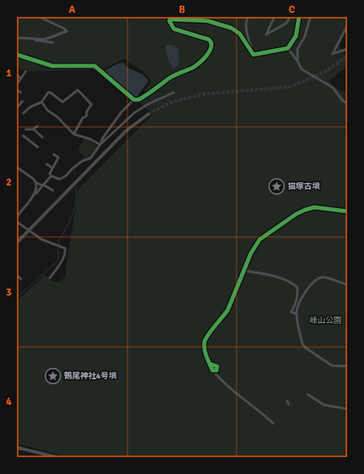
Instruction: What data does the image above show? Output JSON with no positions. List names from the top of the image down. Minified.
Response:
{"parks":["峰山公園"],"places":{"place":["猫塚古墳","鶴尾神社4号墳"]},"grid":{"columns":["A","B","C"],"rows":["1","2","3","4"]}}
